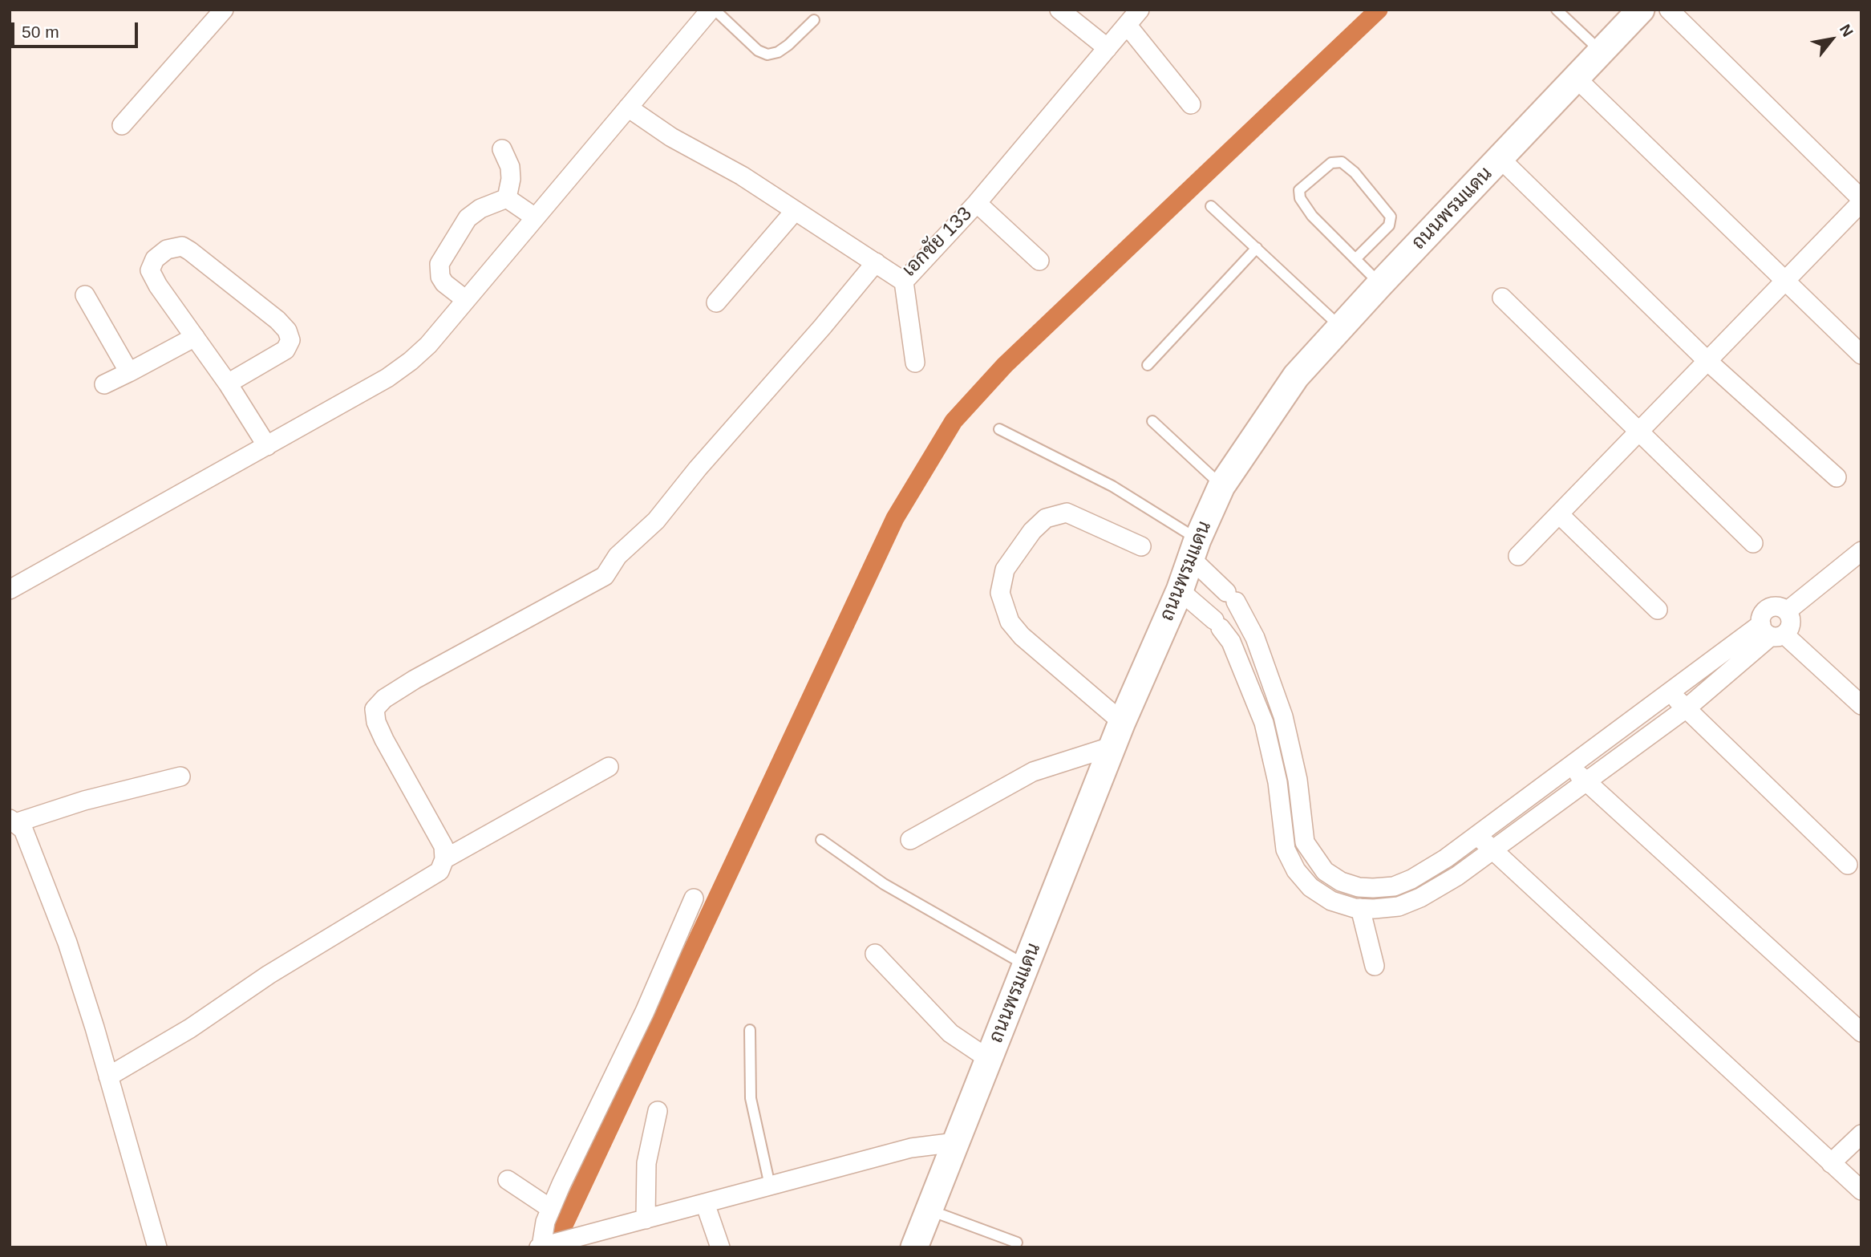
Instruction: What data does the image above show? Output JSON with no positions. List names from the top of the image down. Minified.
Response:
{"streets":{"main road":["ถนนพรมแดน"],"street":["เอกชัย 133"]},"scale_bar":"50 m","north":"top right"}
